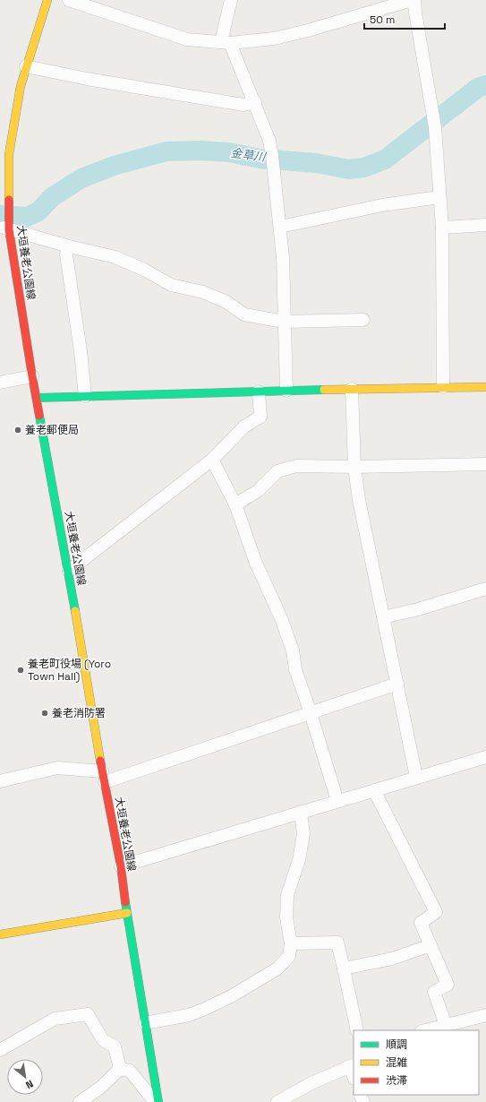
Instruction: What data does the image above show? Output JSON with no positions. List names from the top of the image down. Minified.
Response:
{"streets":{"main road":["大垣養老公園線"]},"water":["金草川"],"places":["養老郵便局","養老町役場 (Yoro Town Hall)","養老消防署"],"legend":["順調","混雑","渋滞"],"scale_bar":"50 m","north":"bottom right"}
